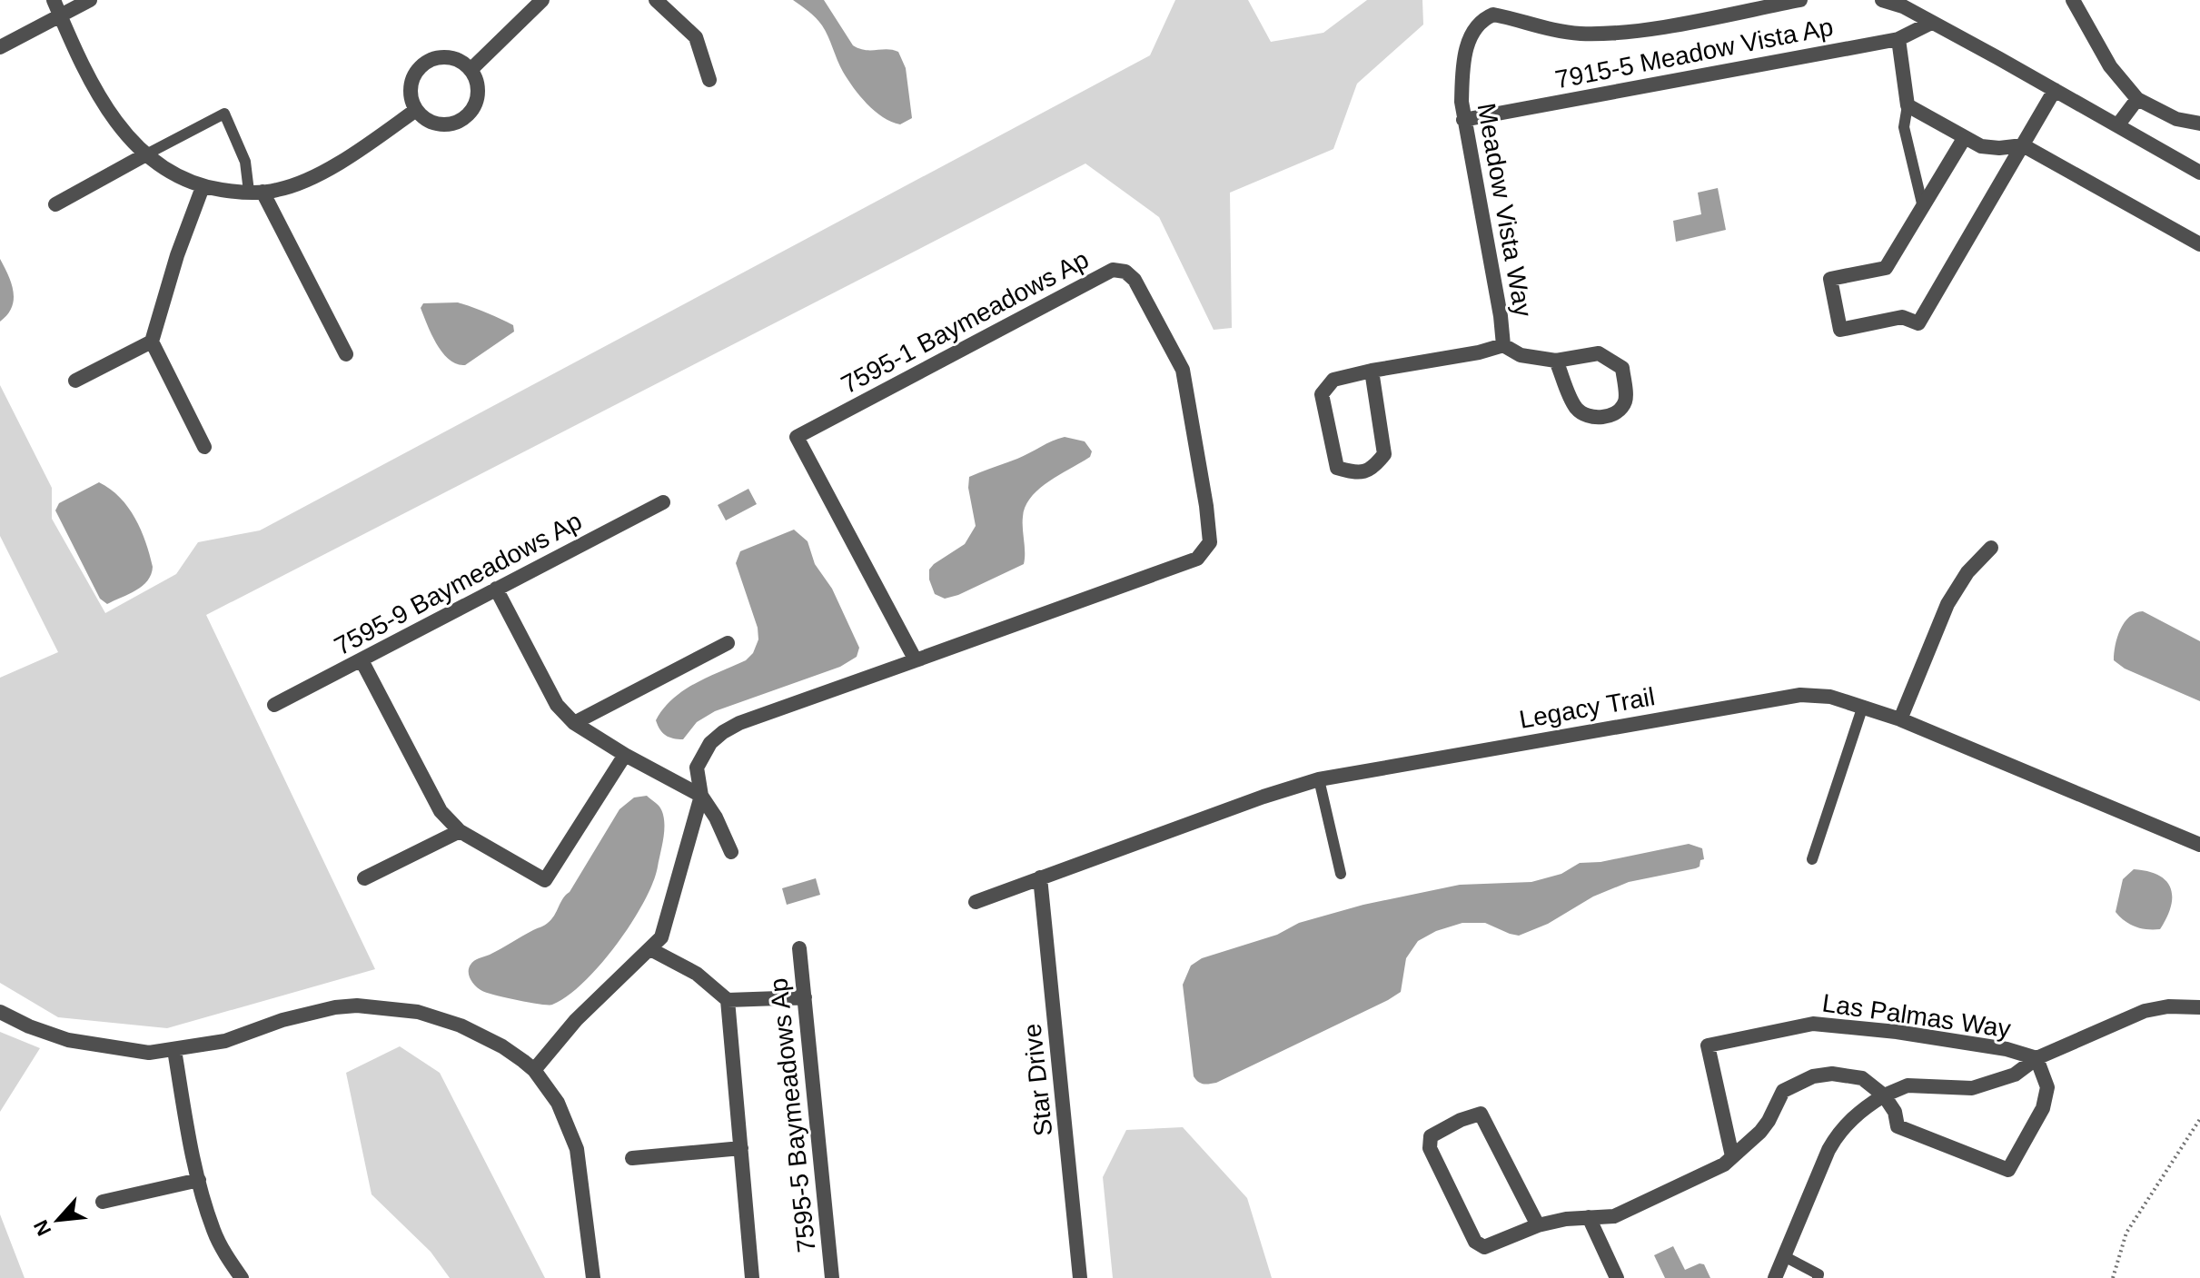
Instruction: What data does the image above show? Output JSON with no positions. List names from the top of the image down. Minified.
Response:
{"streets":{"street":["7915-5 Meadow Vista Ap","Meadow Vista Way","7595-1 Baymeadows Ap","7595-9 Baymeadows Ap","Legacy Trail","Las Palmas Way","Star Drive","7595-5 Baymeadows Ap"]},"crossings":[["7915-5 Meadow Vista Ap","Meadow Vista Way"],["Legacy Trail","Star Drive"]],"north":"bottom left"}
